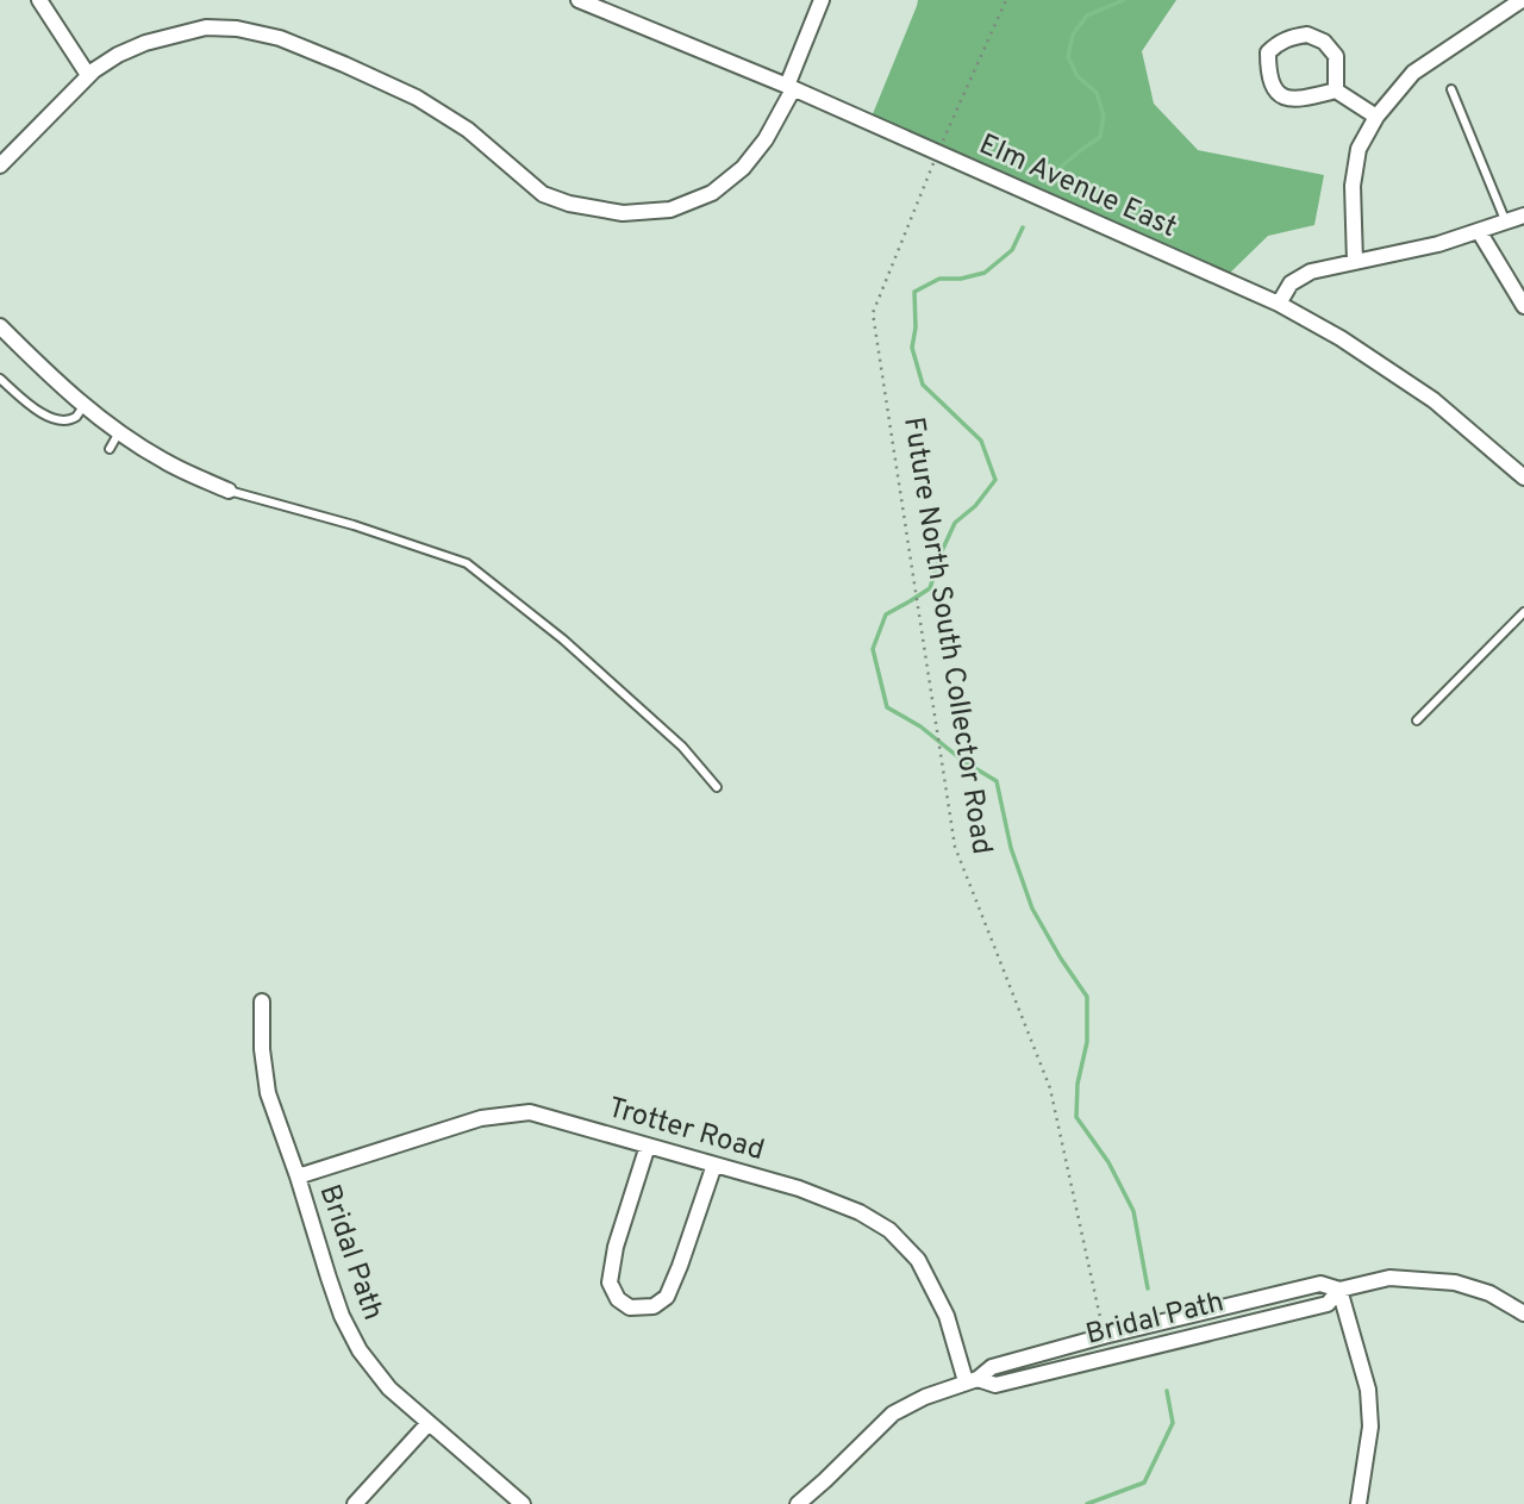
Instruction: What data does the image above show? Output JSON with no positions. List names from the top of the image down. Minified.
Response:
{"streets":{"street":["Elm Avenue East","Trotter Road","Bridal Path"],"path":["Future North South Collector Road"]},"crossings":[["Elm Avenue East","Future North South Collector Road"],["Future North South Collector Road","Bridal Path"],["Trotter Road","Bridal Path"]]}
